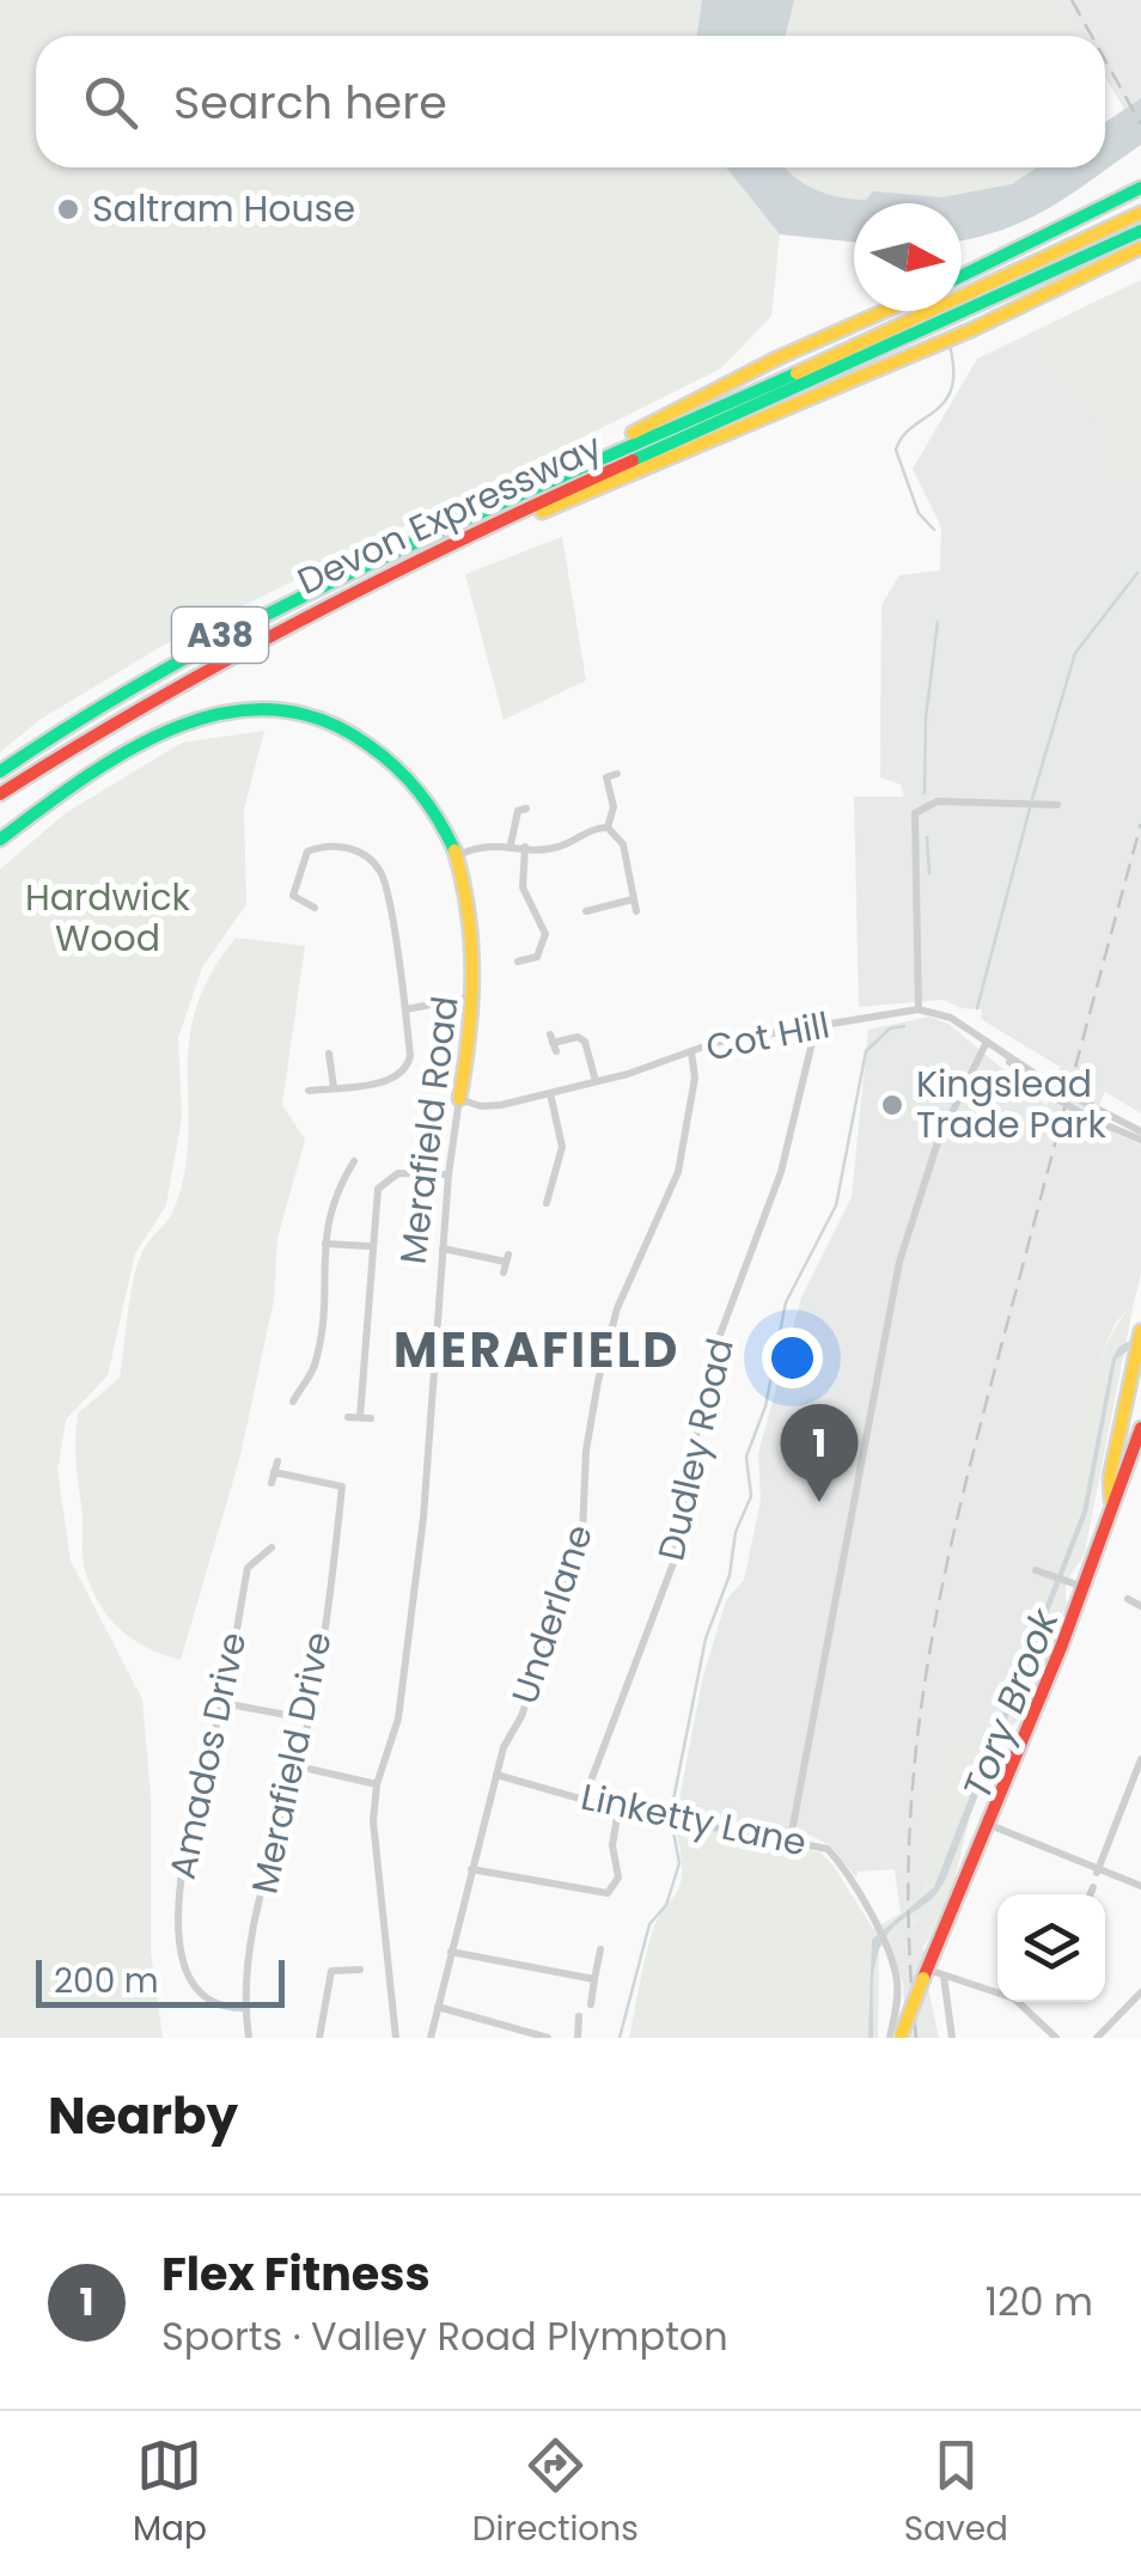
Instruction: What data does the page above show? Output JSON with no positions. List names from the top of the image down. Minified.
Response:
{"streets":{"main road":["Devon Expressway","A38","Merafield Road"],"street":["Cot Hill","Dudley Road","Underlane","Amados Drive","Merafield Drive","Linketty Lane"]},"crossings":[["Devon Expressway","A38"],["Cot Hill","Merafield Road"],["Cot Hill","Dudley Road"],["Cot Hill","Underlane"],["Dudley Road","Linketty Lane"],["Underlane","Linketty Lane"],["Amados Drive","Merafield Drive"]],"districts":["MERAFIELD"],"water":["Tory Brook"],"parks":["Hardwick Wood"],"places":["Saltram House","Kingslead Trade Park"],"scale_bar":"200 m","north":"right","page":{"search":"Search here","pins":"1","scale":"200 m","heading":"Nearby","list":[{"mark":"1","name":"Flex Fitness","note":"Sports · Valley Road Plympton","value":"120 m"}],"nav":["Map","Directions","Saved"]}}
